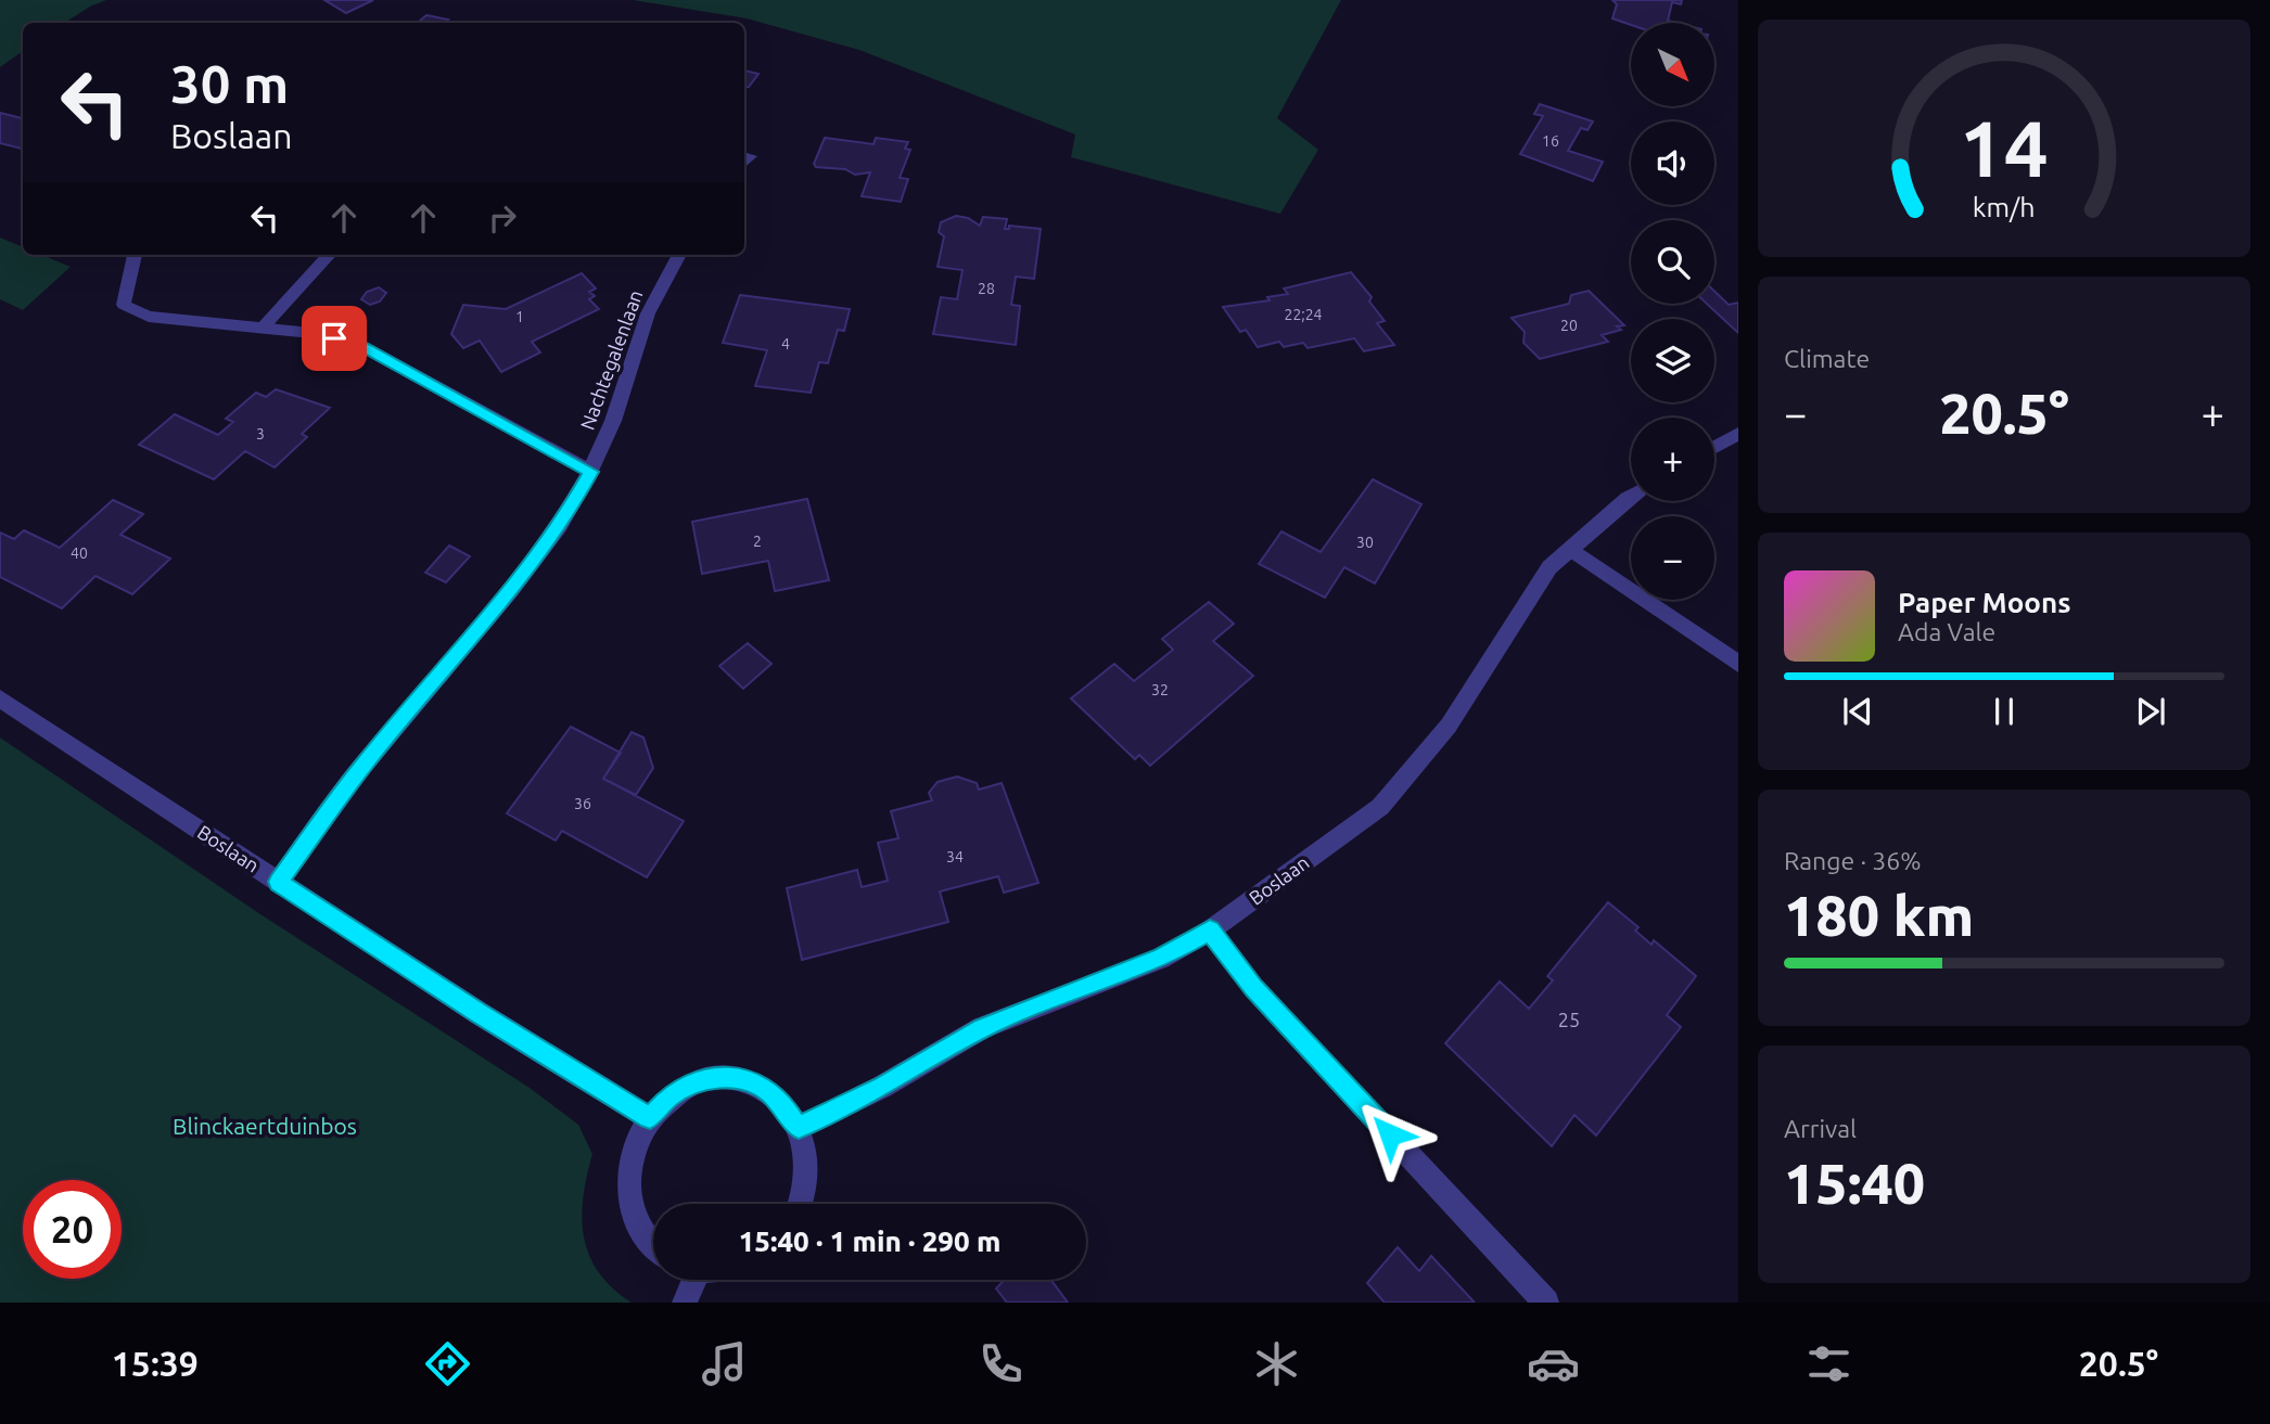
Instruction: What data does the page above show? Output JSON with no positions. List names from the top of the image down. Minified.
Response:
{"streets":{"street":["Nachtegalenlaan","Boslaan"]},"crossings":[["Nachtegalenlaan","Boslaan"]],"parks":["Blinckaertduinbos"],"house_numbers":["16","28","22;24","1","20","4","3","2","30","40","32","36","34","25"],"north":"bottom right","page":{"map_buttons":["+","−"],"turn":["30 m","Boslaan"],"tile":["Climate",["Range · 36%","180 km"],["Arrival","15:40"]],"heat":["−","20.5°","+"],"song":["Paper Moons","Ada Vale"],"limit":"20","trip":"15:40 · 1 min · 290 m","tabs":["15:39","20.5°"],"gauge":["14","km/h"]}}
